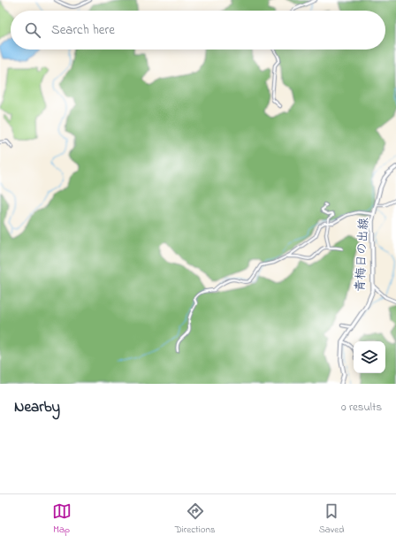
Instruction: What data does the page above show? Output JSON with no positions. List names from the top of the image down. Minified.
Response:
{"streets":{"main road":["青梅日の出線"]},"page":{"search":"Search here","heading":["Nearby","0 results"],"nav":["Map","Directions","Saved"]}}
